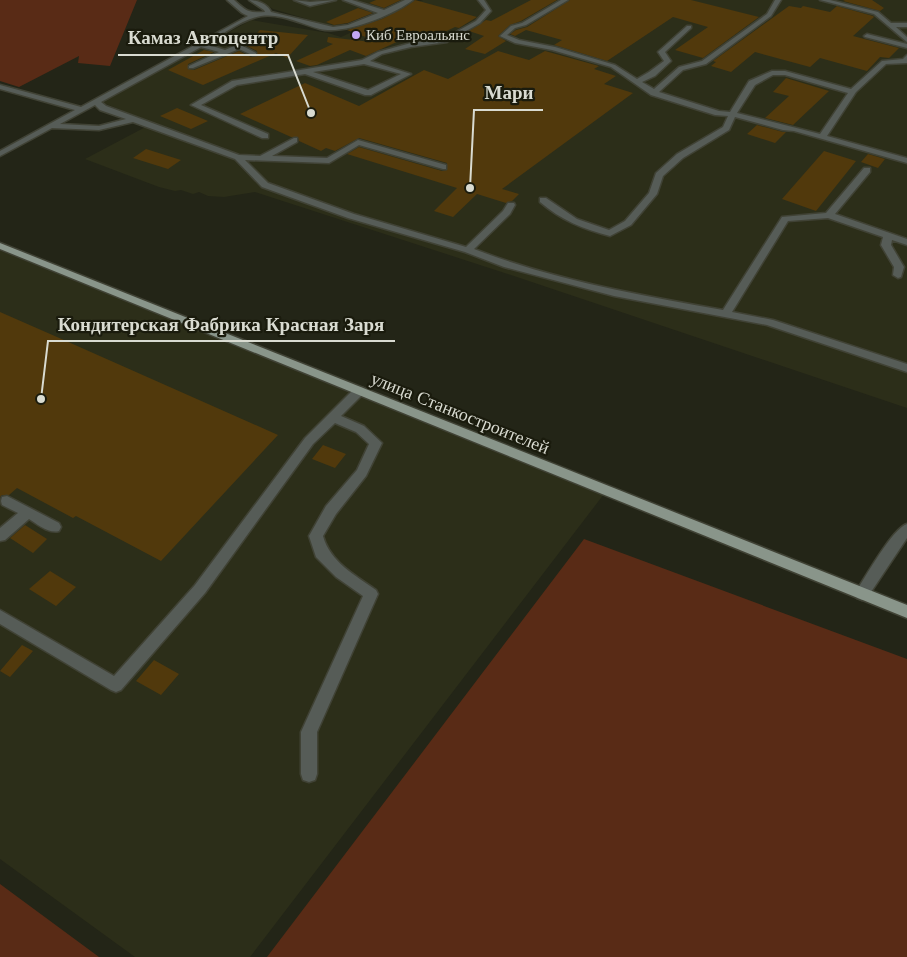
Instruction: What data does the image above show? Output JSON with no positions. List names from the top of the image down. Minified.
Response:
{"streets":{"main road":["улица Станкостроителей"]},"places":["Киб Евроальянс","Камаз Автоцентр","Мари","Кондитерская Фабрика Красная Заря"]}
